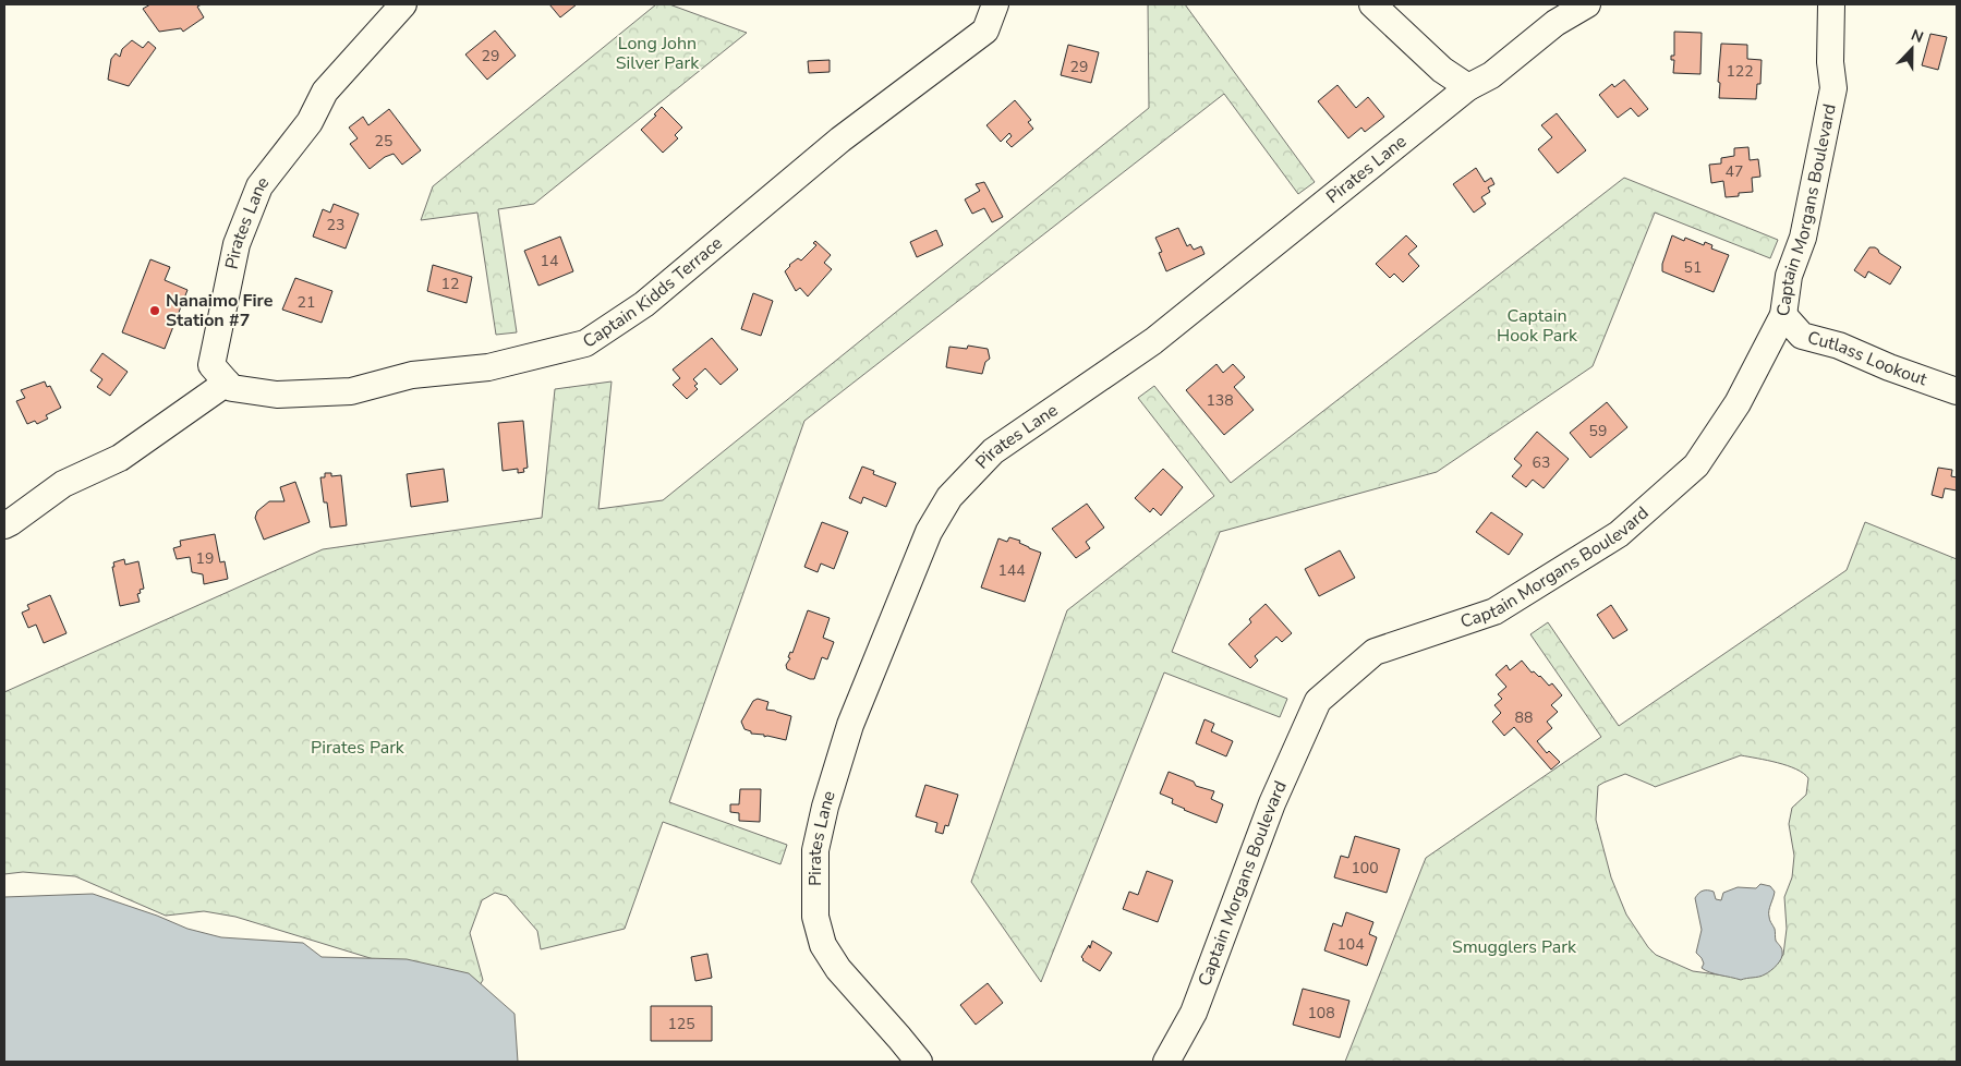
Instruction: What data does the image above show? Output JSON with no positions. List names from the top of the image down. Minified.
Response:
{"streets":{"street":["Pirates Lane","Captain Morgans Boulevard","Captain Kidds Terrace","Cutlass Lookout"]},"crossings":[["Pirates Lane","Captain Kidds Terrace"],["Captain Morgans Boulevard","Cutlass Lookout"]],"parks":["Long John Silver Park","Captain Hook Park","Pirates Park","Smugglers Park"],"places":["Nanaimo Fire Station #7"],"house_numbers":["29","29","122","25","47","23","14","51","12","21","138","59","63","19","144","88","100","104","108","125"],"north":"top"}
